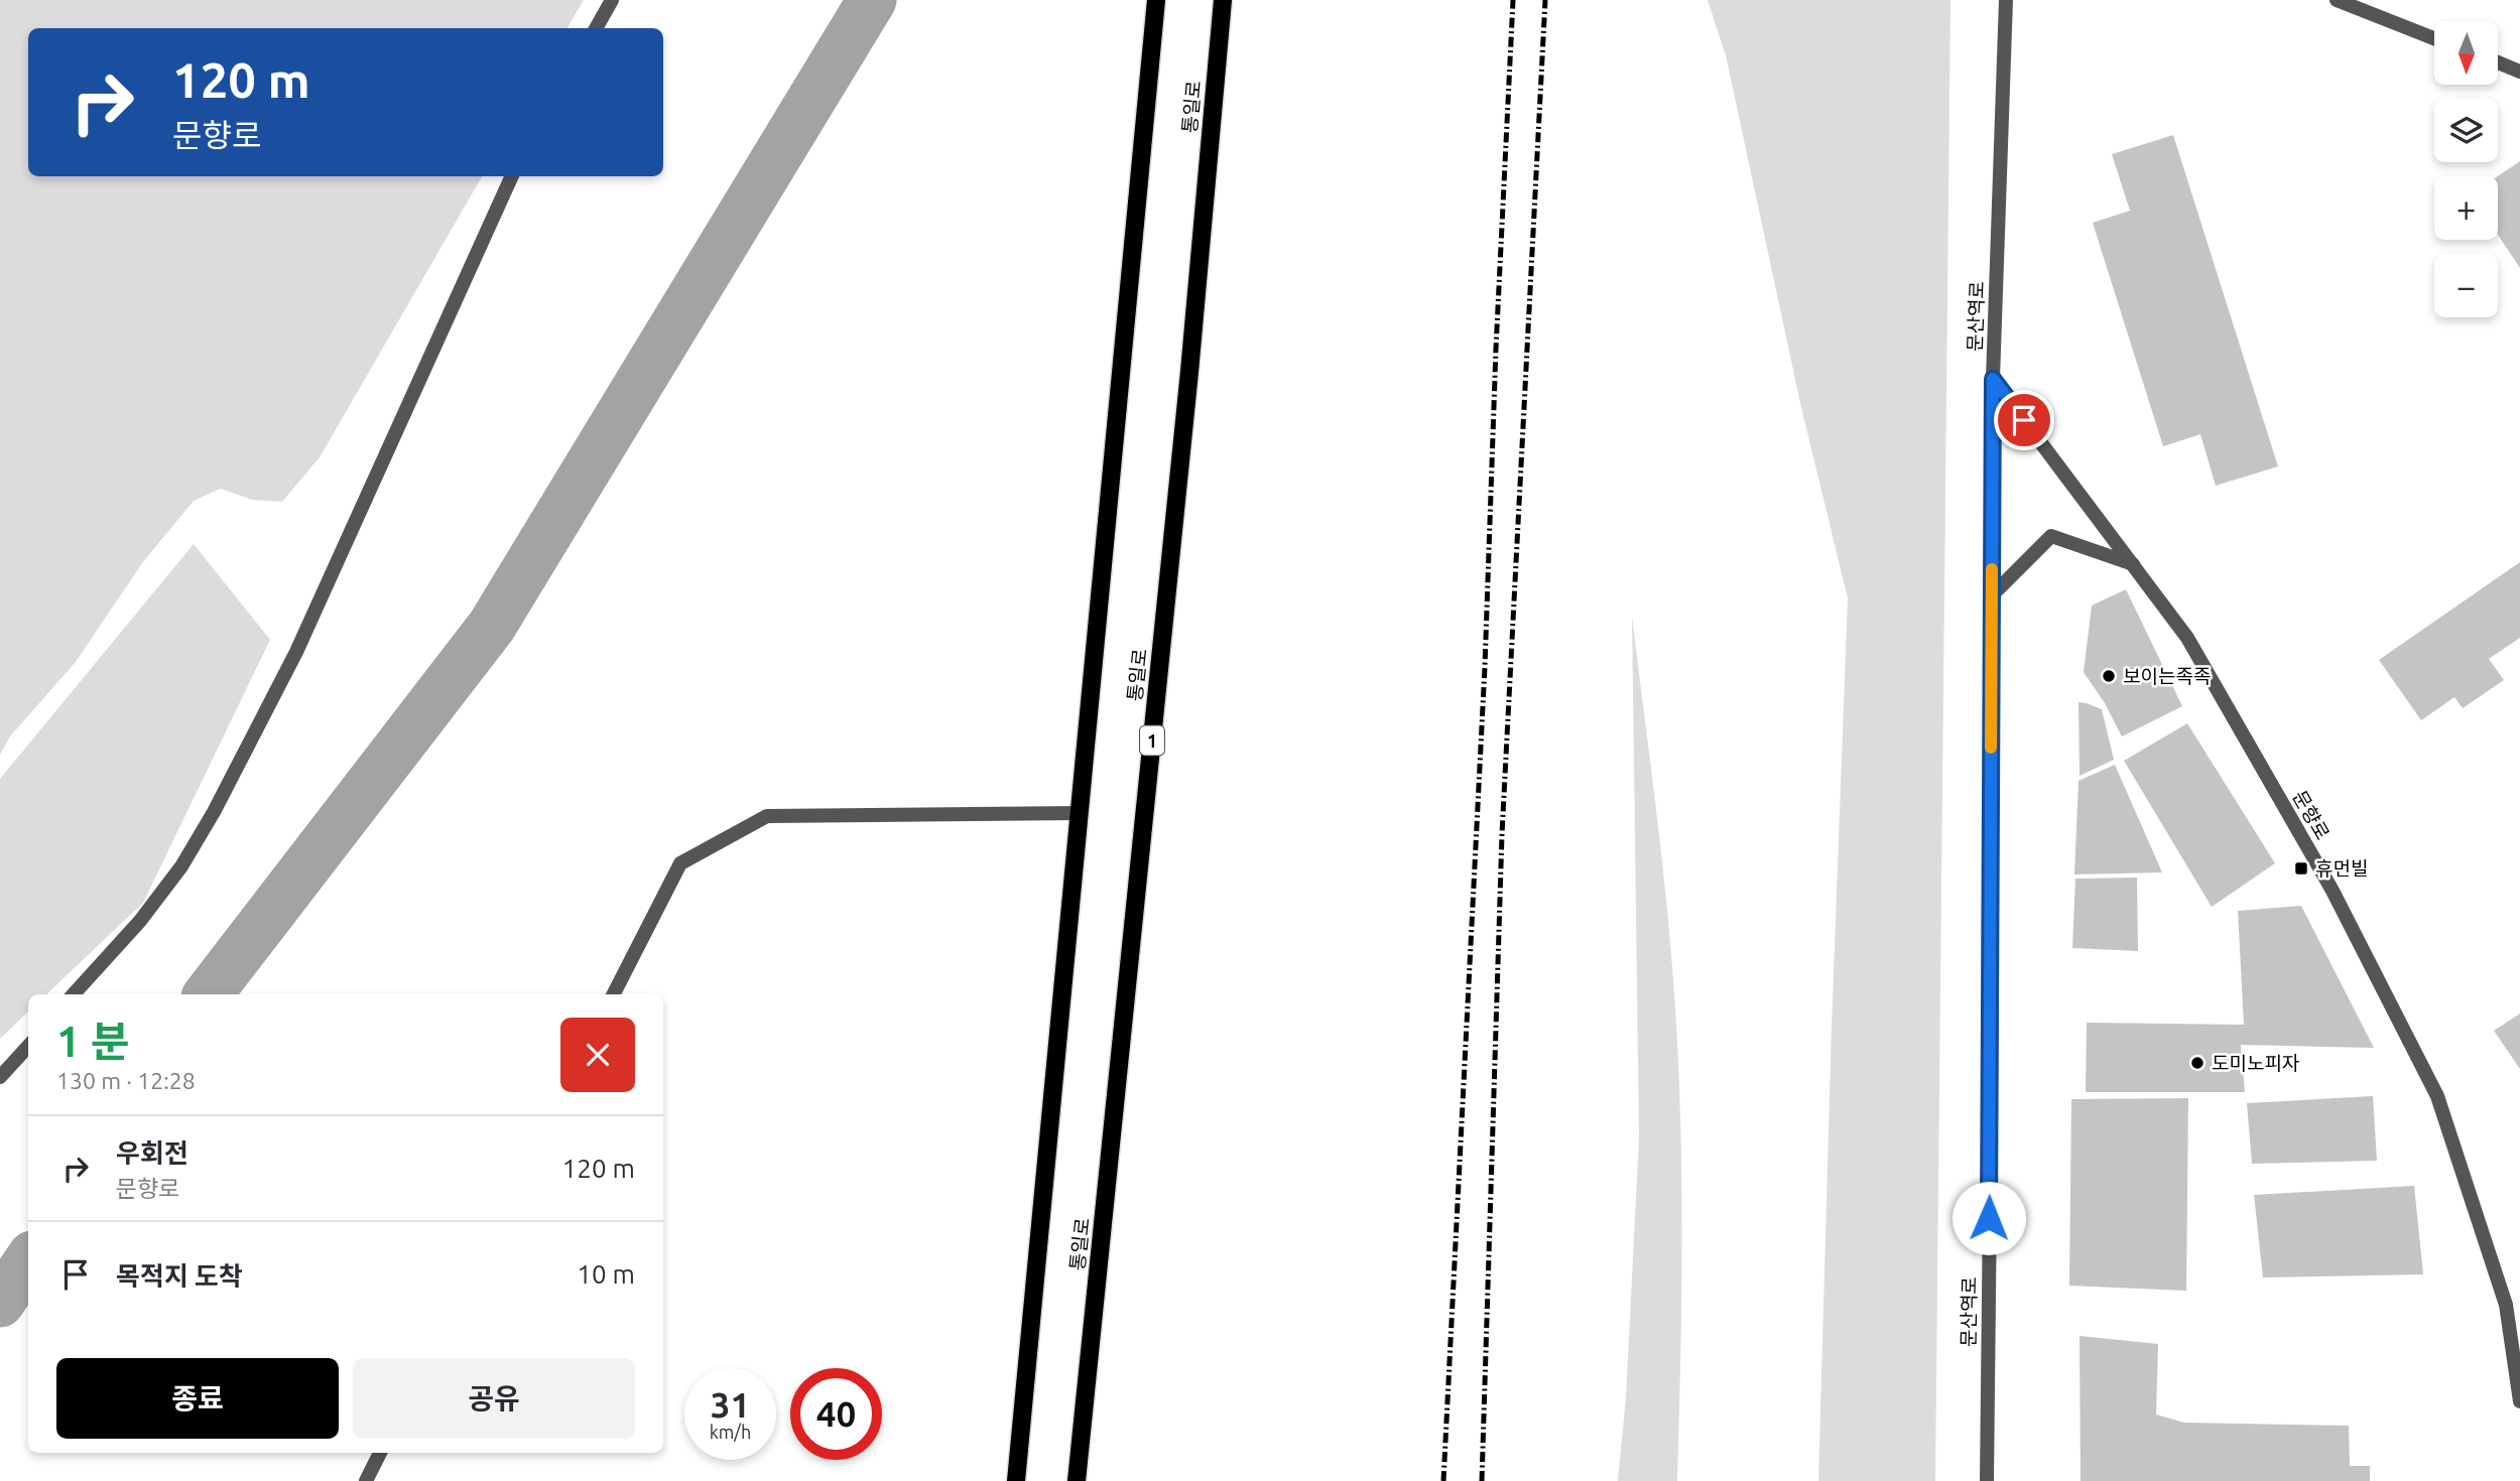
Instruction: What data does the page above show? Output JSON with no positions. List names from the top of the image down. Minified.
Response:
{"streets":{"main road":["통일로","1"],"street":["문산역로","문향로"]},"crossings":[["문산역로","문향로"]],"places":{"other":["보이는족족","도미노피자"],"transit":["휴먼빌"]},"north":"bottom","page":{"map_buttons":["+","−"],"turn":["120 m","문향로"],"heading":["1 분","130 m · 12:28"],"list":[{"name":"우회전","note":"문향로","value":"120 m"},{"name":"목적지 도착","value":"10 m"}],"buttons":["종료","공유"],"speed":"31 km/h","limit":"40"}}
